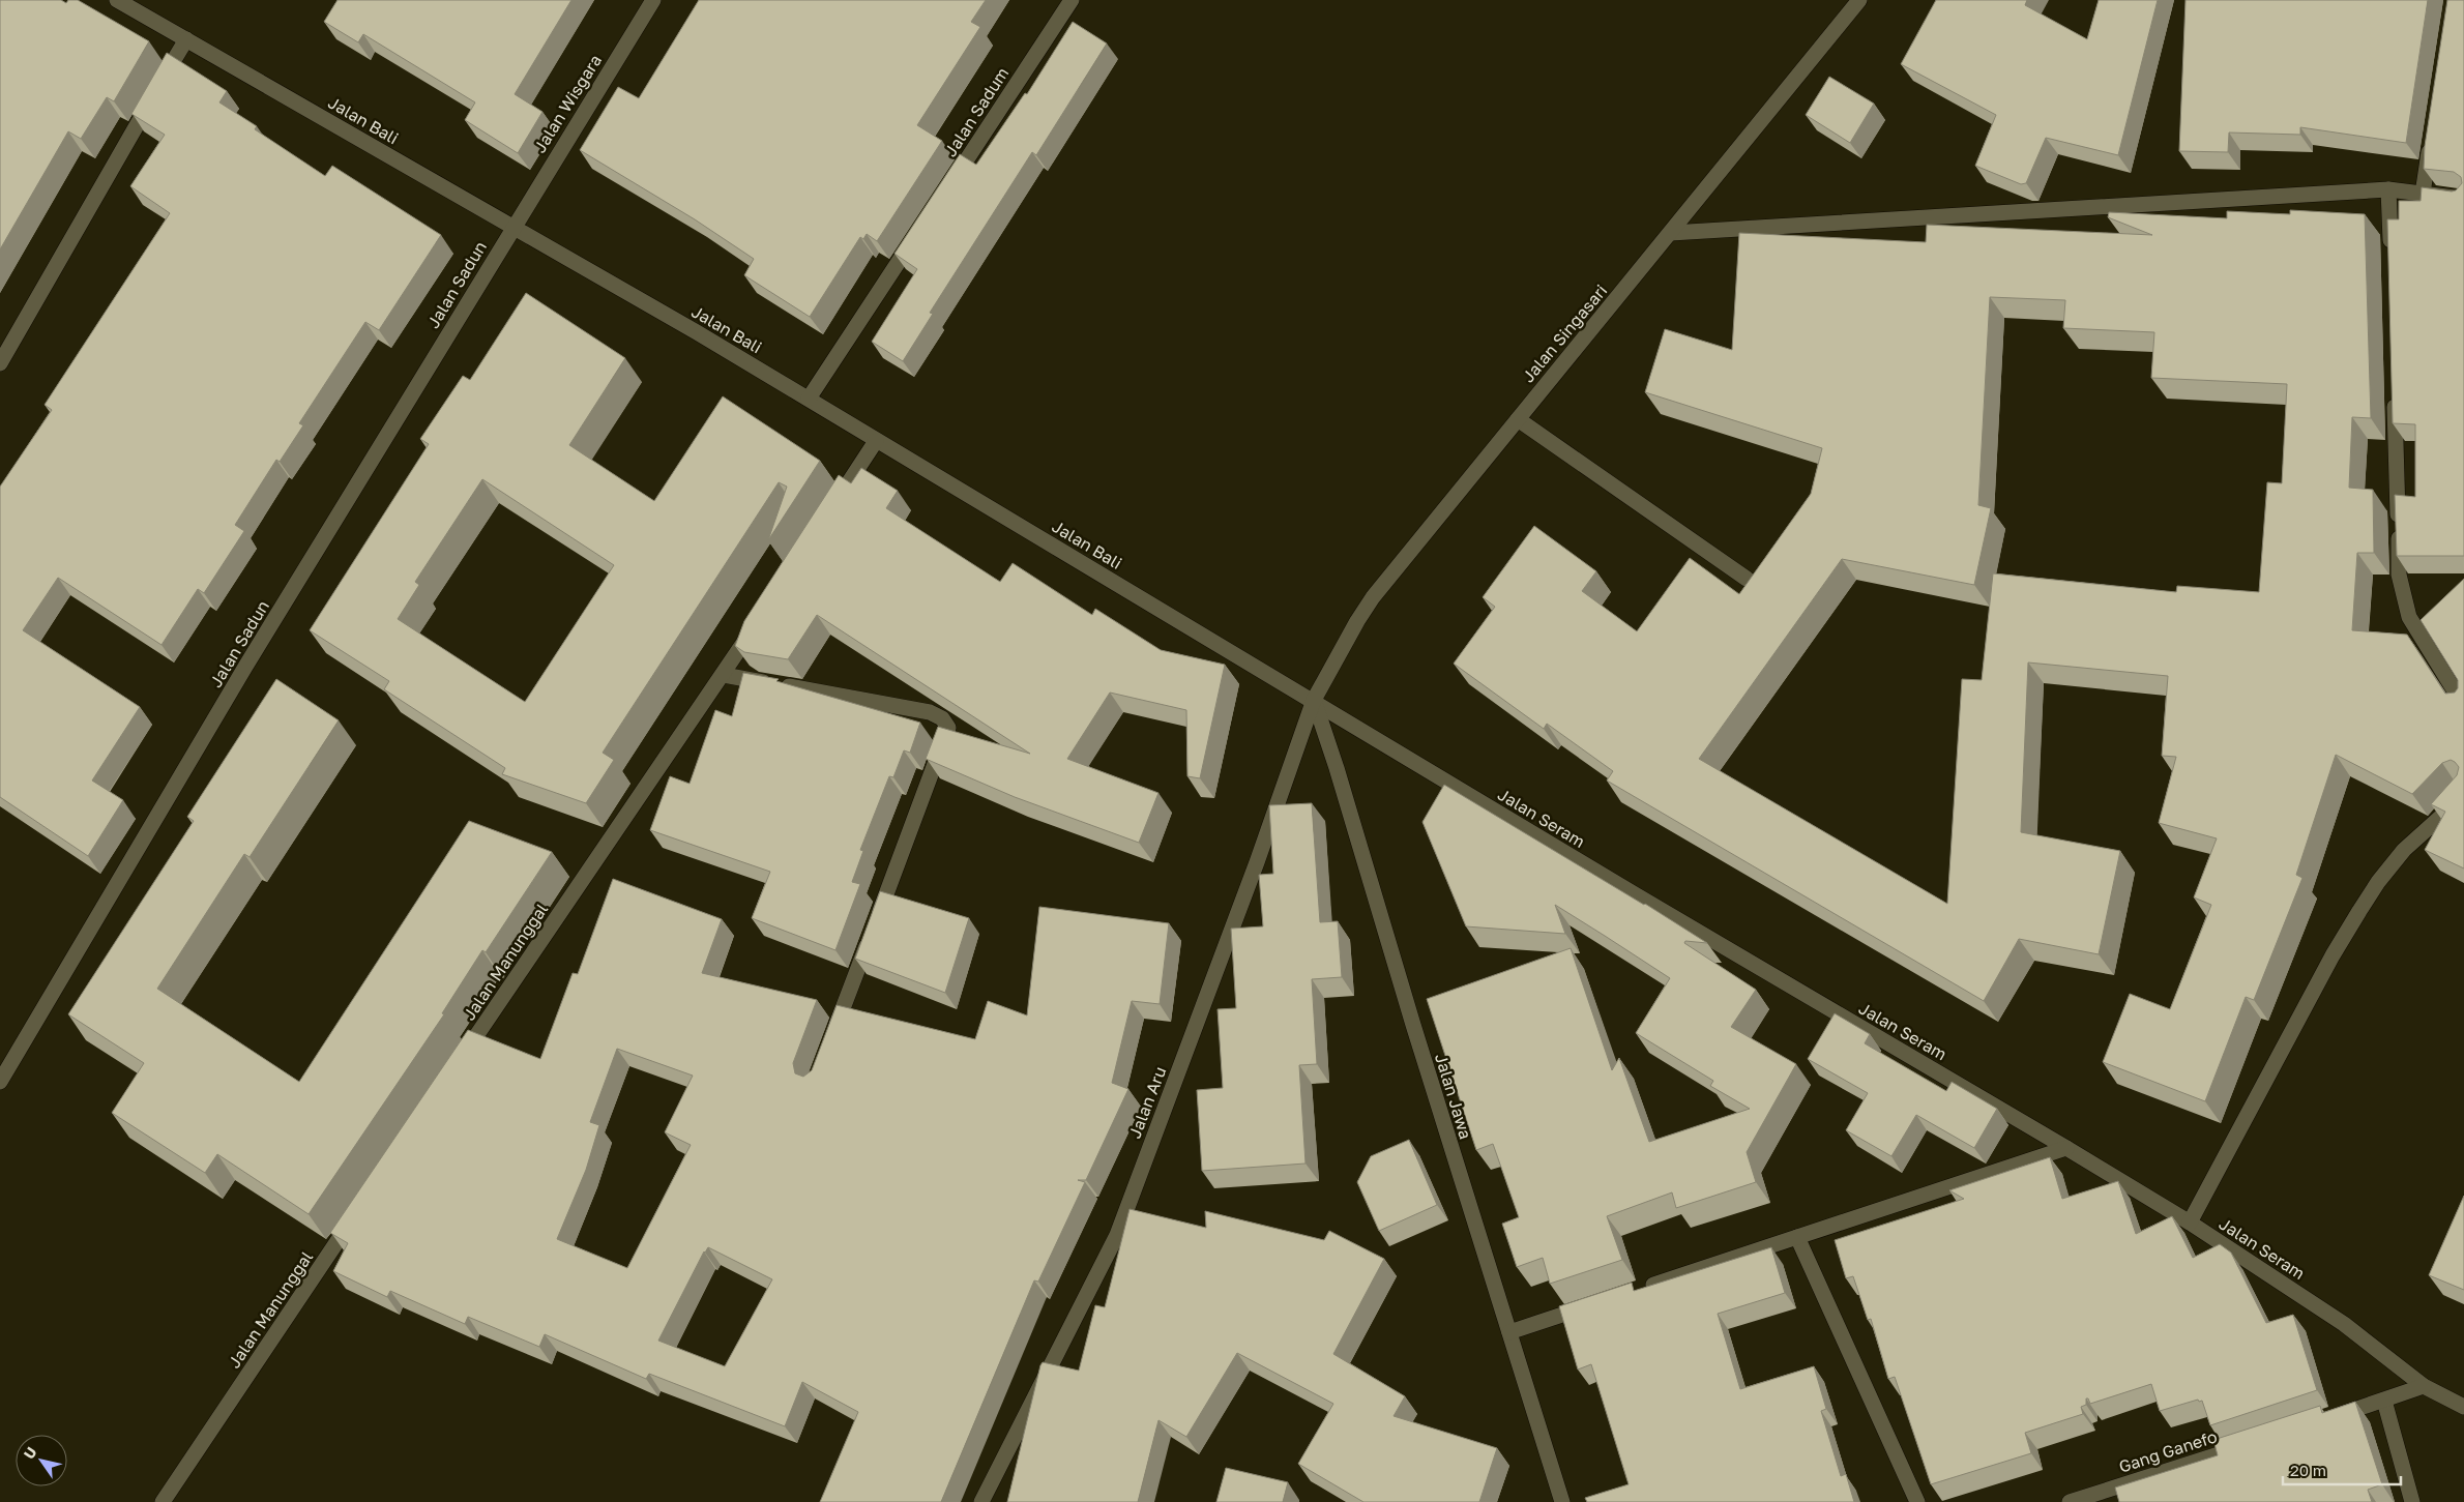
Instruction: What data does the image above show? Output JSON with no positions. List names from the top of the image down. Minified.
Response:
{"streets":{"street":["Jalan Wisgara","Jalan Sadum","Jalan Bali","Jalan Sadun","Jalan Singasari","Jalan Seram","Jalan Manunggal","Jalan Jawa","Jalan Aru","Gang Ganefo"]},"crossings":[["Jalan Wisgara","Jalan Bali"],["Jalan Wisgara","Jalan Sadun"],["Jalan Bali","Jalan Sadun"],["Jalan Bali","Jalan Singasari"],["Jalan Bali","Jalan Seram"],["Jalan Bali","Jalan Jawa"],["Jalan Bali","Jalan Aru"],["Jalan Singasari","Jalan Seram"],["Jalan Singasari","Jalan Jawa"],["Jalan Singasari","Jalan Aru"],["Jalan Seram","Jalan Jawa"],["Jalan Seram","Jalan Aru"],["Jalan Jawa","Jalan Aru"]],"scale_bar":"20 m","north":"top left"}
